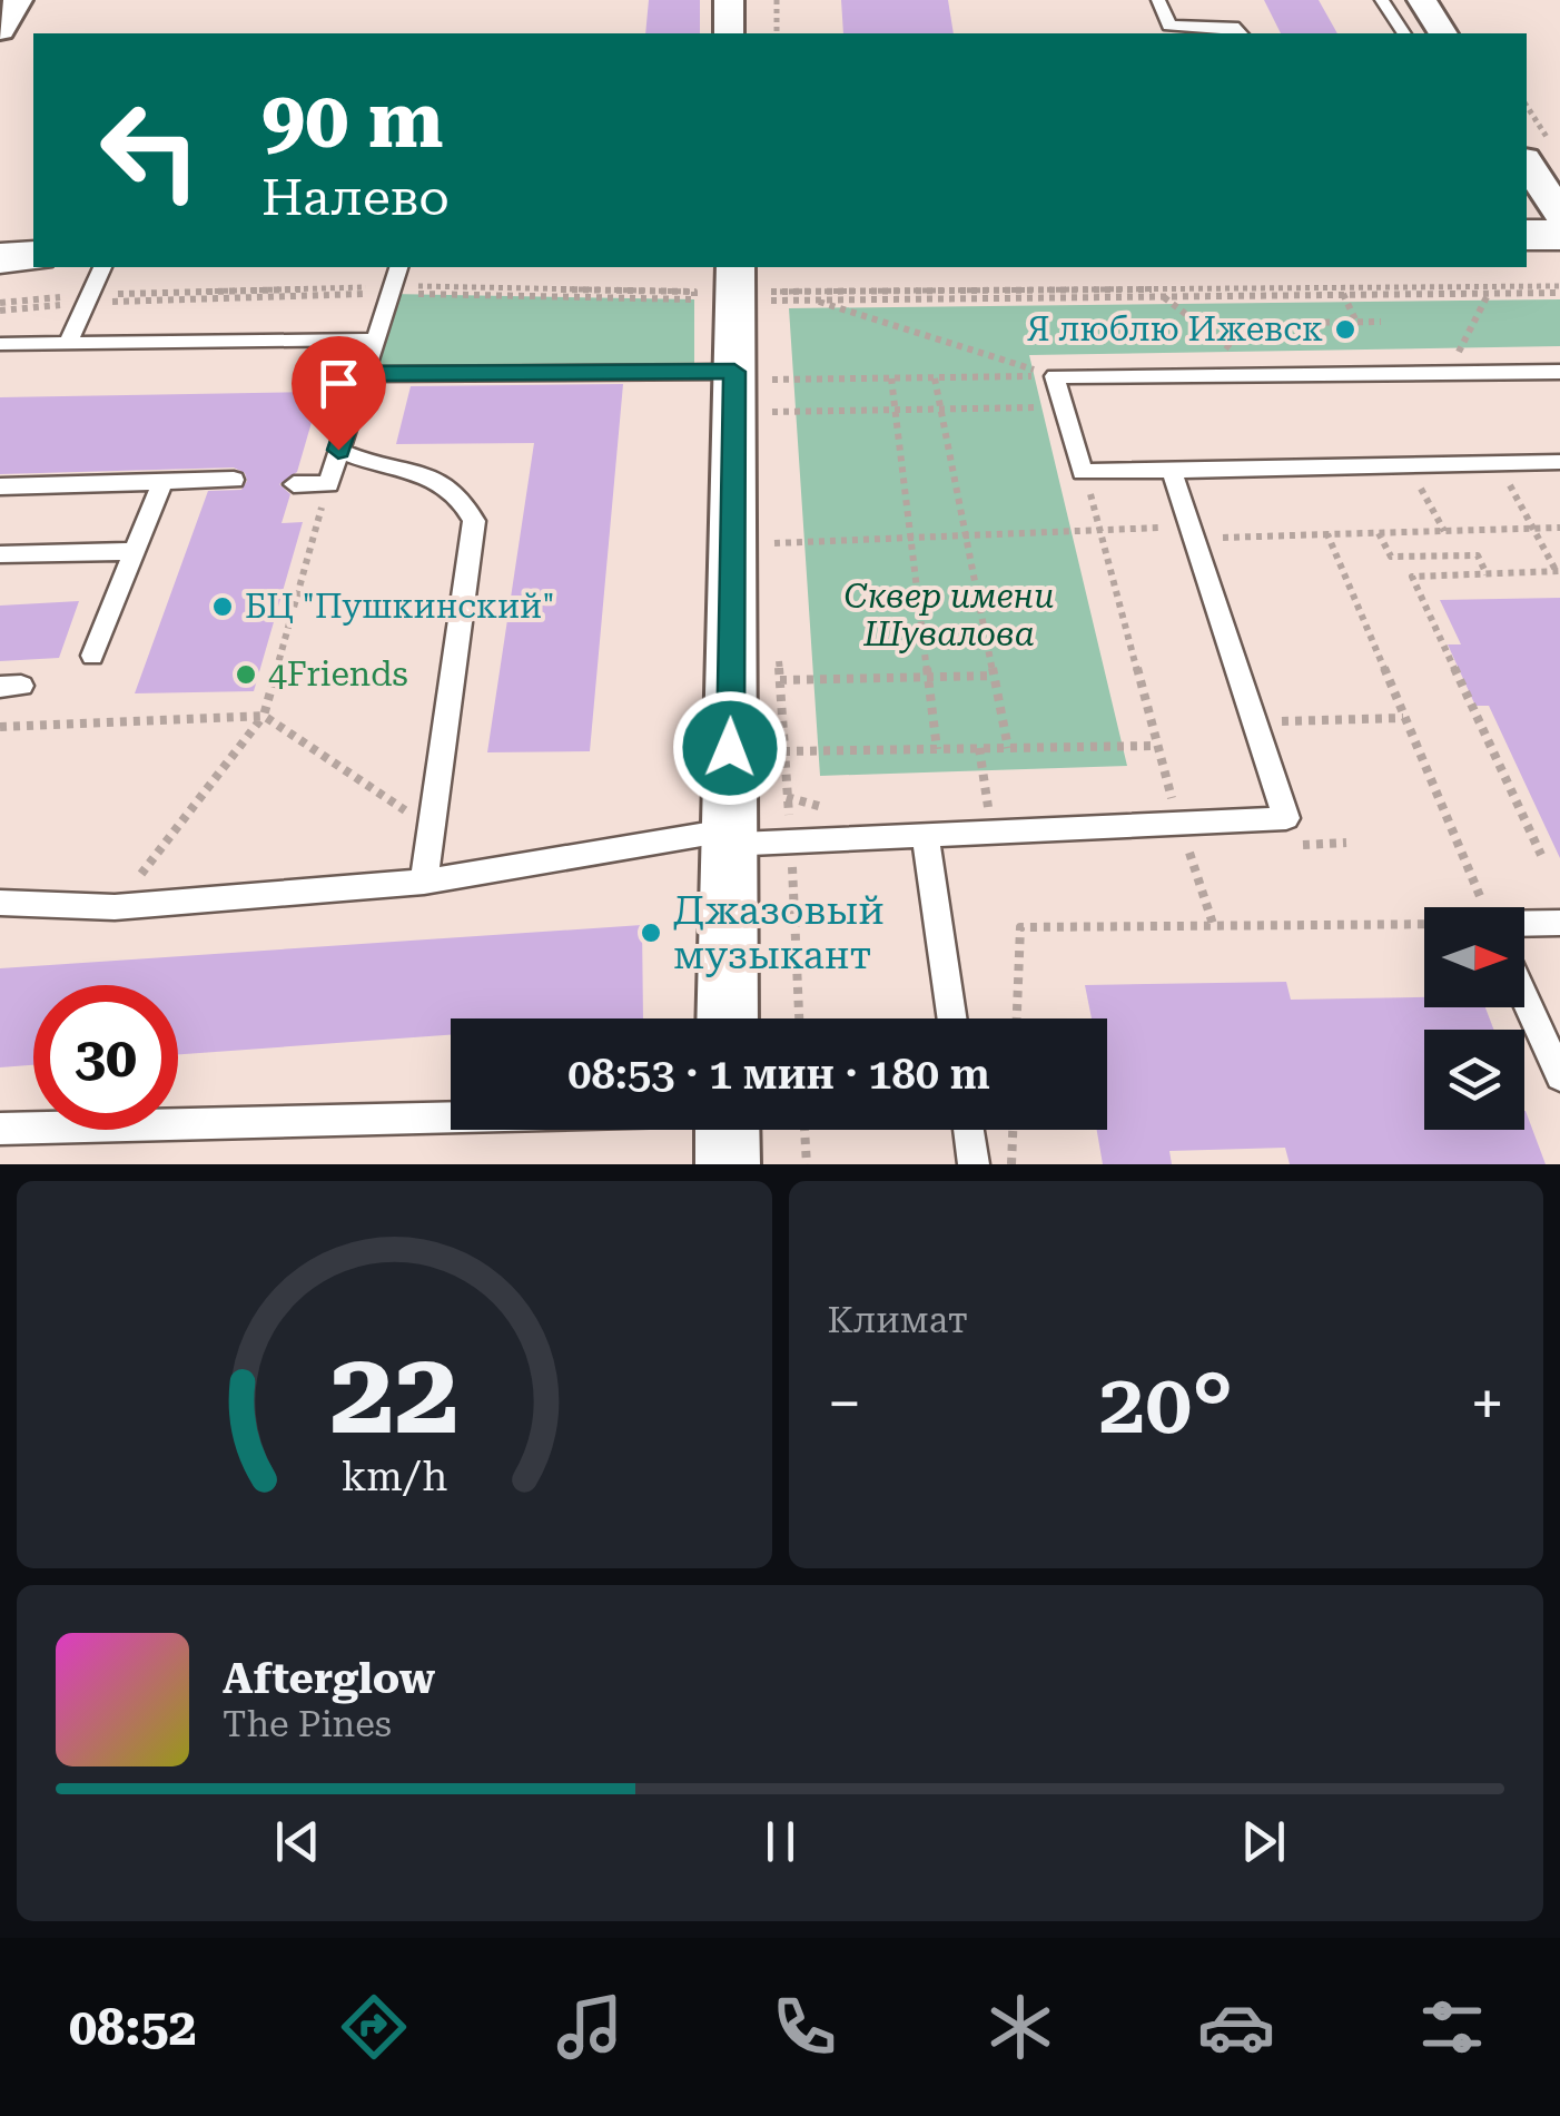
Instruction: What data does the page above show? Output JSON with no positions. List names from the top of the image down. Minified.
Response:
{"parks":["Сквер имени Шувалова"],"places":["Я люблю Ижевск","БЦ \"Пушкинский\"","4Friends","Джазовый музыкант"],"north":"right","page":{"turn":["90 m","Налево"],"limit":"30","trip":"08:53 · 1 мин · 180 m","tile":"Климат","heat":["−","20°","+"],"song":["Afterglow","The Pines"],"tabs":"08:52","gauge":["22","km/h"]}}
